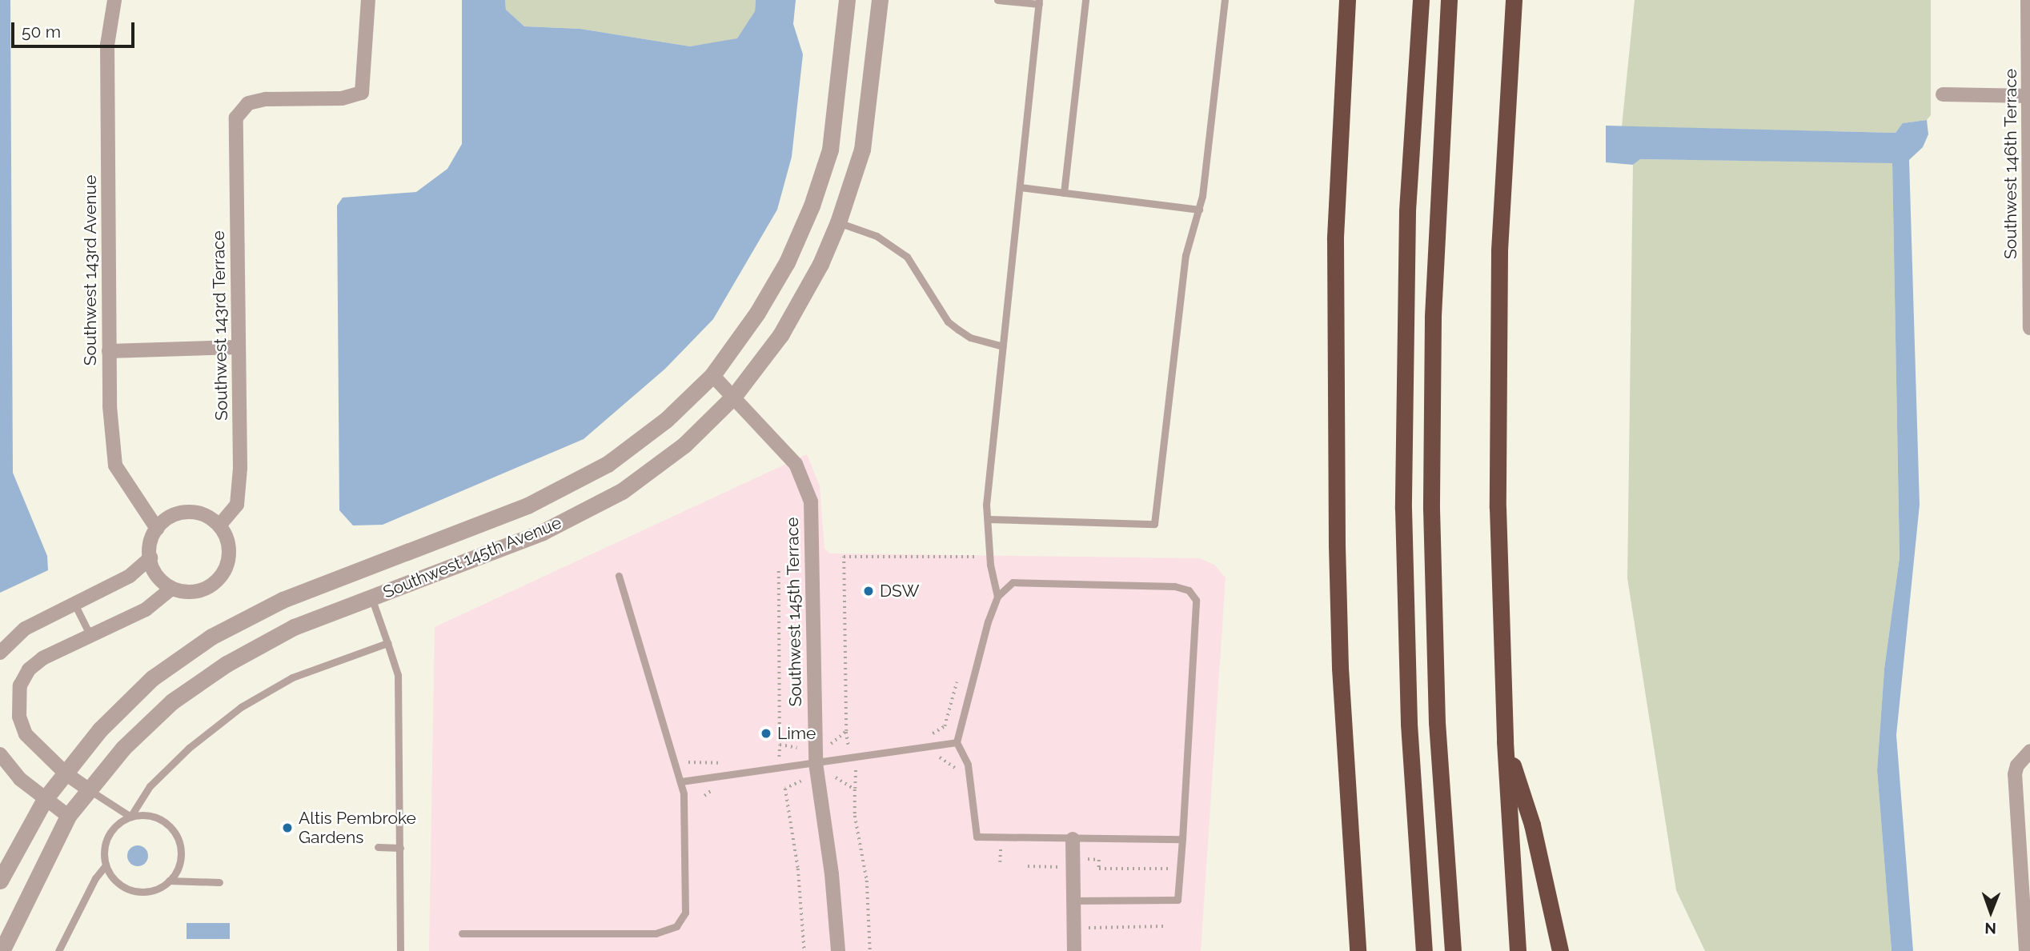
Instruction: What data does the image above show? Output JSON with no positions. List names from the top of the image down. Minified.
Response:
{"streets":{"street":["Southwest 146th Terrace","Southwest 143rd Avenue","Southwest 143rd Terrace","Southwest 145th Avenue","Southwest 145th Terrace"]},"crossings":[["Southwest 143rd Avenue","Southwest 143rd Terrace"],["Southwest 145th Avenue","Southwest 145th Terrace"]],"places":["DSW","Lime","Altis Pembroke Gardens"],"scale_bar":"50 m","north":"bottom"}
